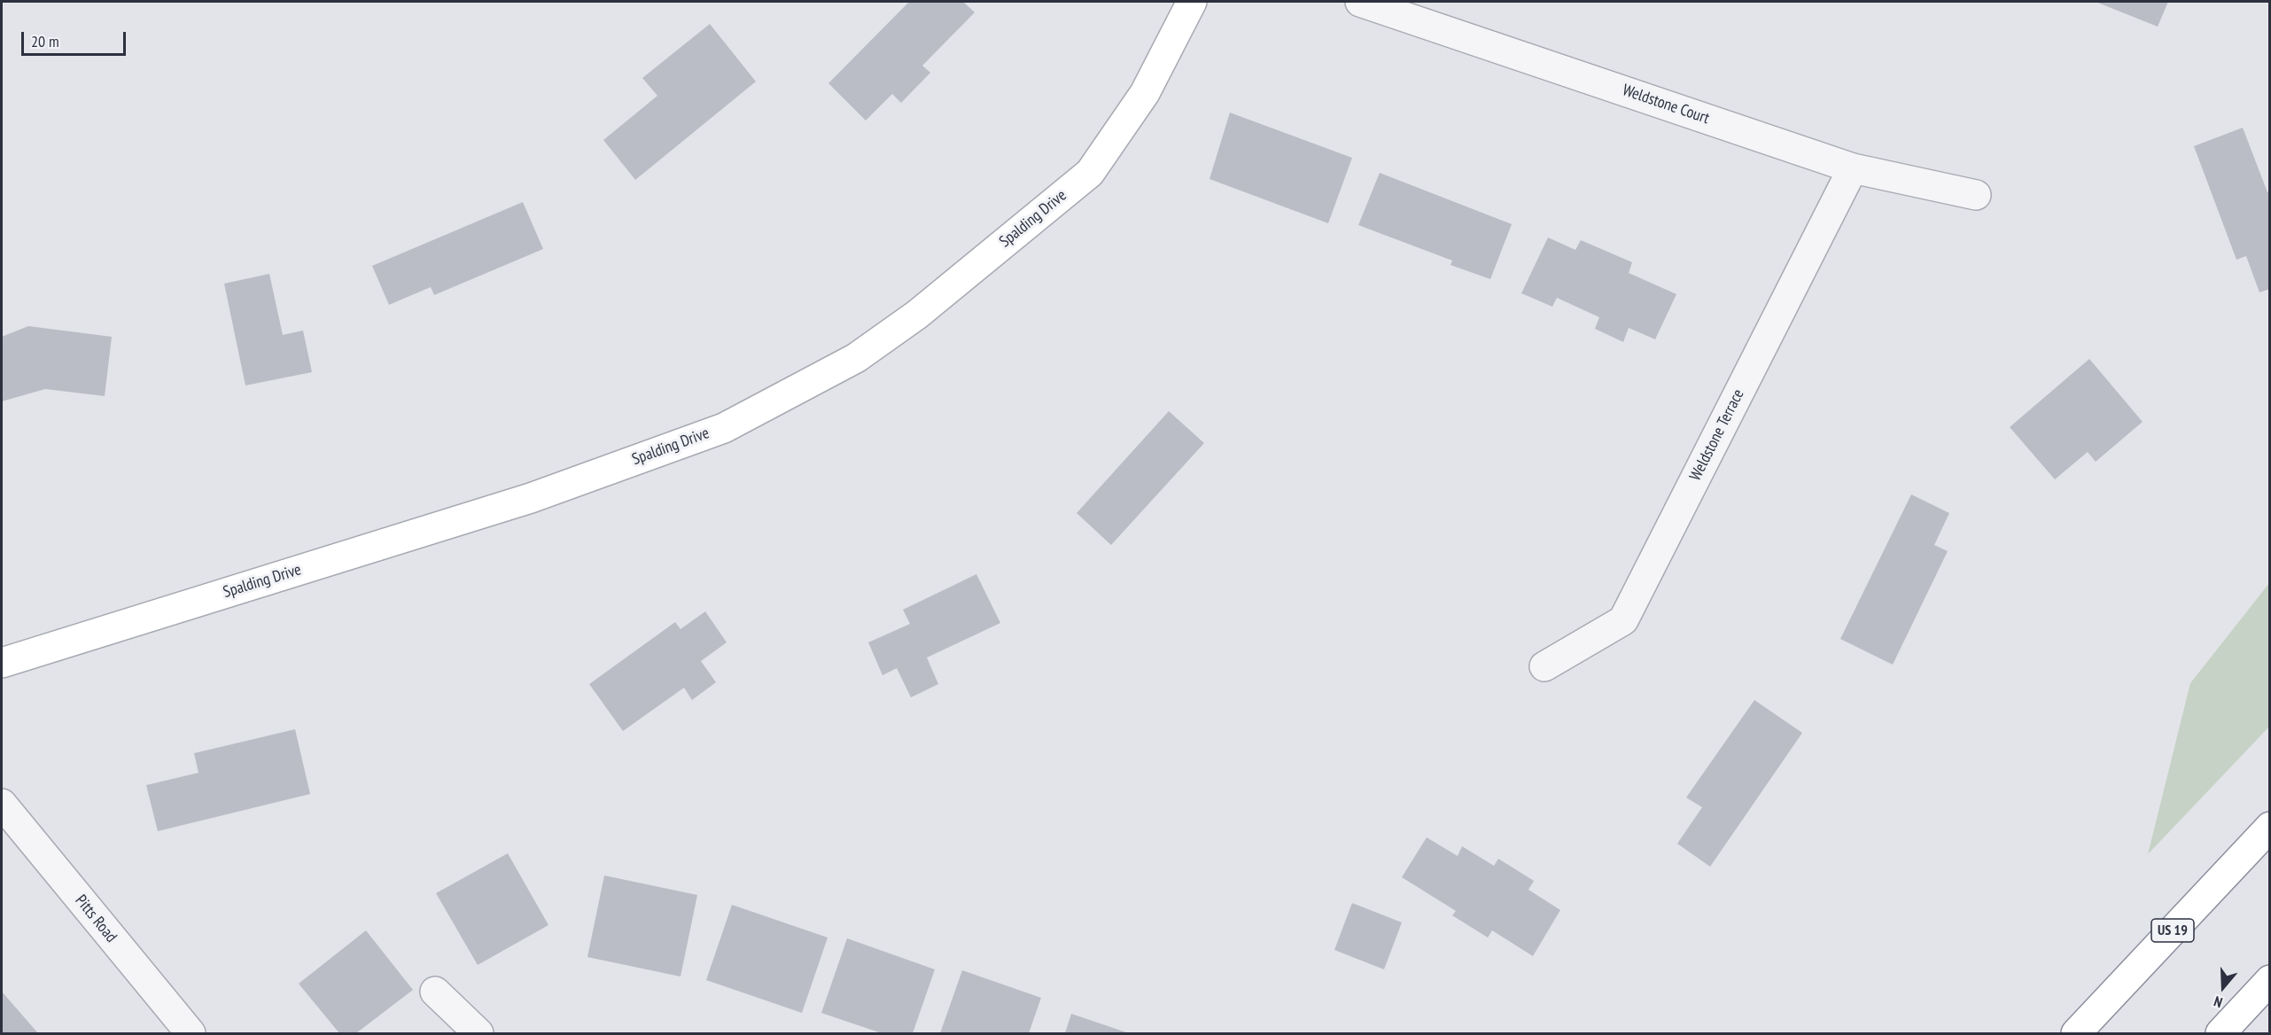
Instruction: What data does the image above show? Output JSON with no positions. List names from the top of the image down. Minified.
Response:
{"streets":{"main road":["Spalding Drive","US 19"],"street":["Weldstone Court","Weldstone Terrace","Pitts Road"]},"crossings":[["Weldstone Court","Weldstone Terrace"]],"scale_bar":"20 m","north":"bottom"}
